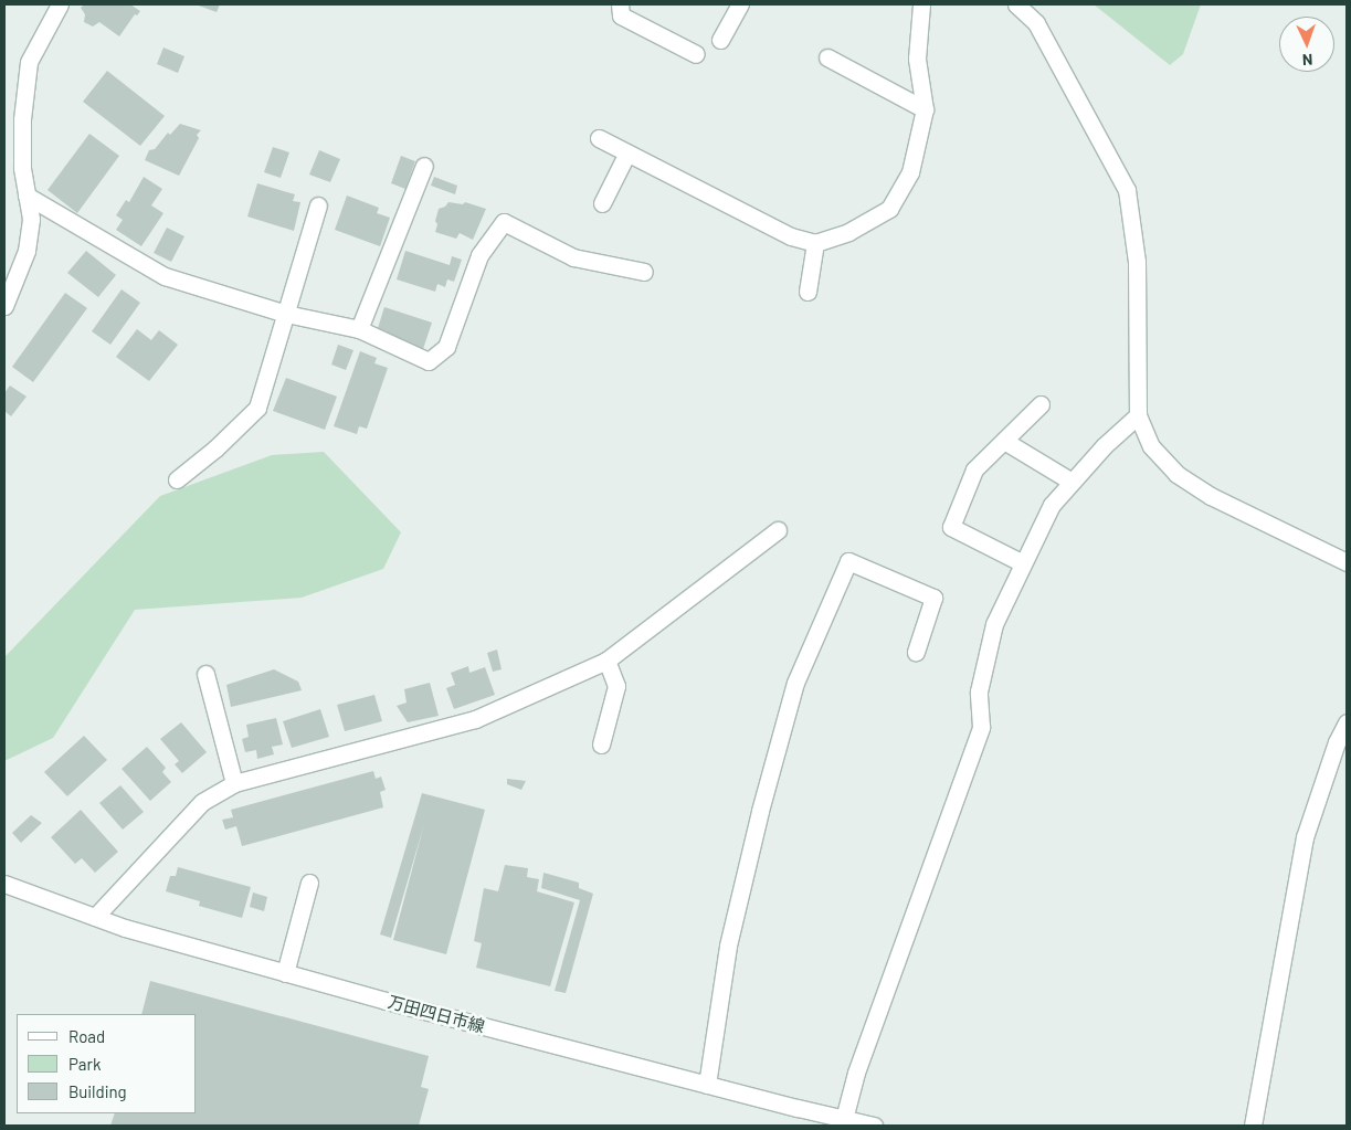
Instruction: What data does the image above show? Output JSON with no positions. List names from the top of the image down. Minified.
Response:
{"streets":{"street":["万田四日市線"]},"legend":["Road","Park","Building"],"north":"bottom"}
